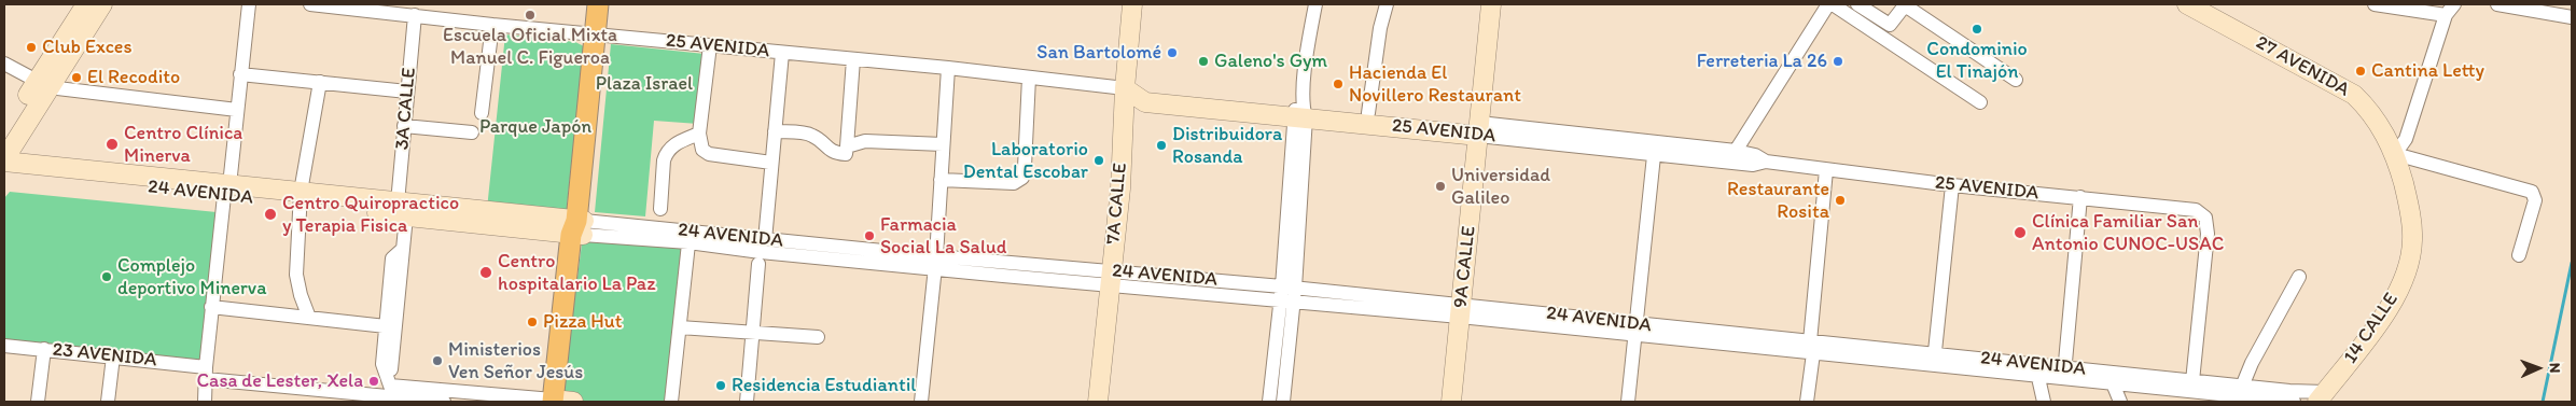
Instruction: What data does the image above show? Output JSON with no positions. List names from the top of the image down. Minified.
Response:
{"streets":{"street":["25 AVENIDA","27 AVENIDA","3A CALLE","24 AVENIDA","7A CALLE","9A CALLE","14 CALLE","23 AVENIDA"]},"crossings":[["25 AVENIDA","3A CALLE"],["25 AVENIDA","24 AVENIDA"],["25 AVENIDA","7A CALLE"],["25 AVENIDA","9A CALLE"],["27 AVENIDA","14 CALLE"],["3A CALLE","24 AVENIDA"],["3A CALLE","23 AVENIDA"],["24 AVENIDA","7A CALLE"],["24 AVENIDA","9A CALLE"],["24 AVENIDA","14 CALLE"]],"parks":["Plaza Israel","Parque Japón"],"places":["Escuela Oficial Mixta Manuel C. Figueroa","Condominio El Tinajón","Club Exces","San Bartolomé","Galeno's Gym","Ferreteria La 26","Cantina Letty","El Recodito","Hacienda El Novillero Restaurant","Centro Clínica Minerva","Distribuidora Rosanda","Laboratorio Dental Escobar","Universidad Galileo","Restaurante Rosita","Centro Quiropractico y Terapia Fisica","Clínica Familiar San Antonio CUNOC-USAC","Farmacia Social La Salud","Centro hospitalario La Paz","Complejo deportivo Minerva","Pizza Hut","Ministerios Ven Señor Jesús","Casa de Lester, Xela","Residencia Estudiantil"],"north":"right"}
